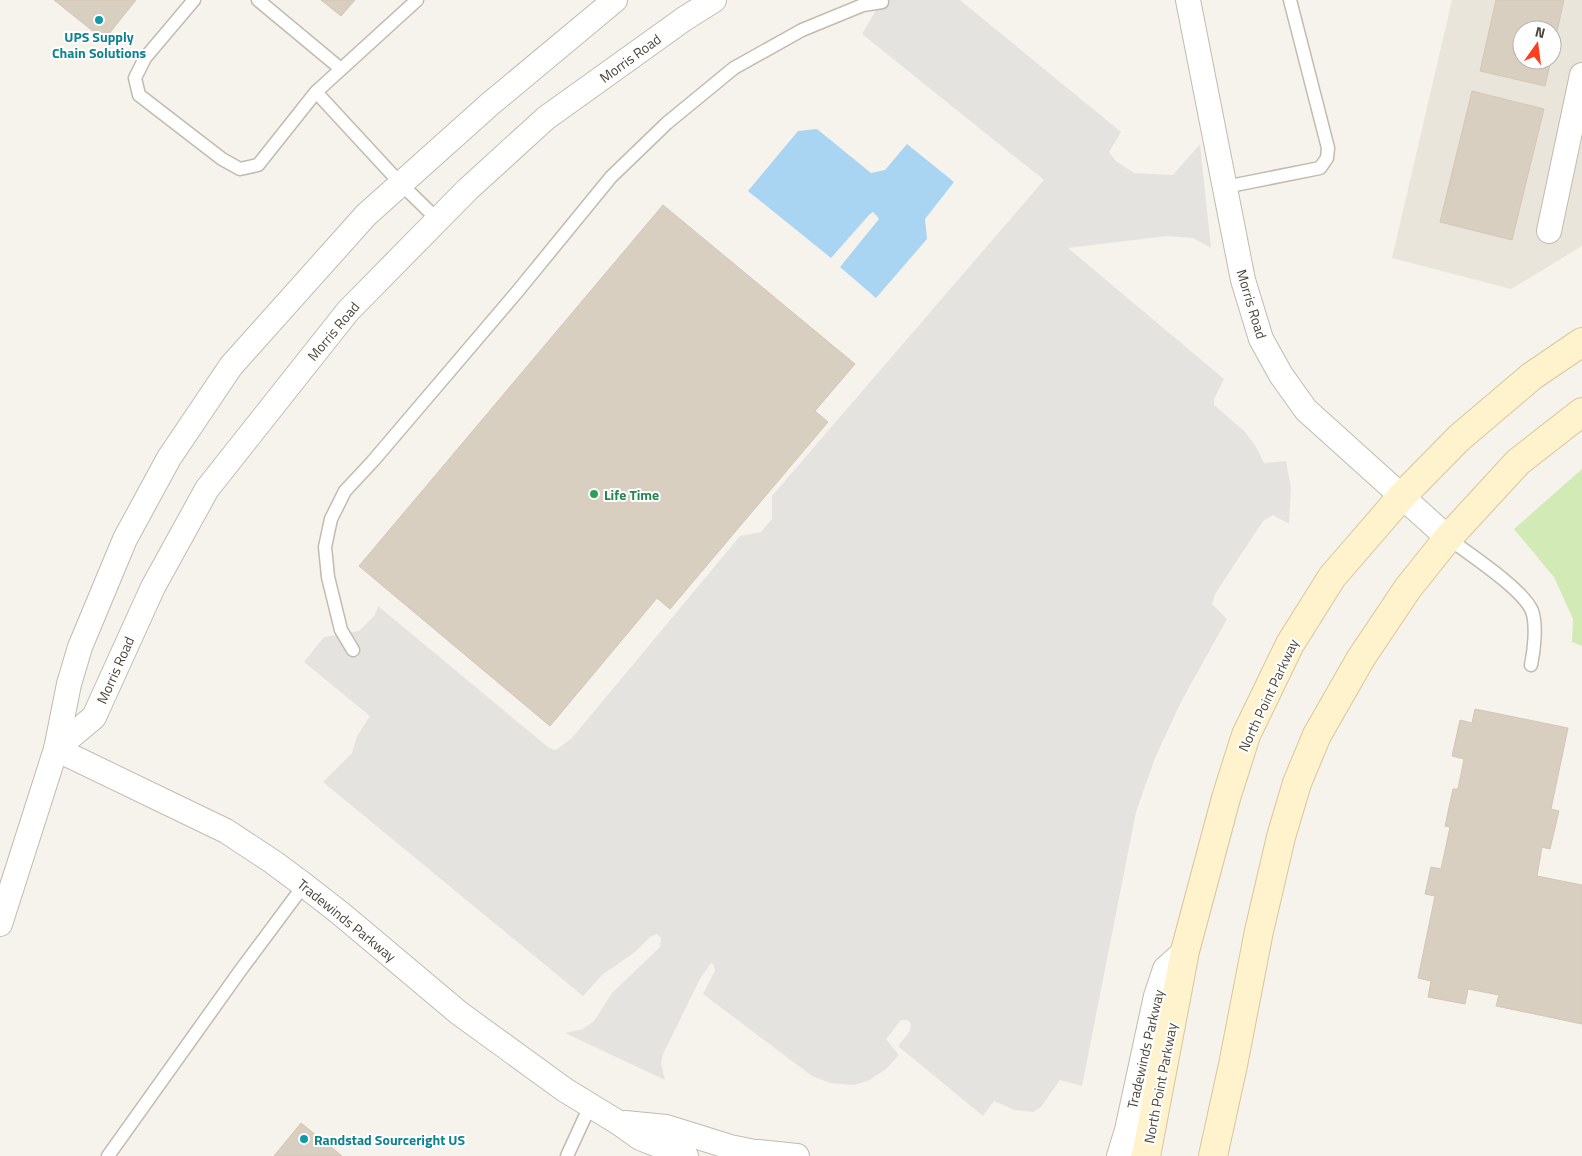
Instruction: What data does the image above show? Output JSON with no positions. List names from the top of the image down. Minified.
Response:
{"streets":{"street":["Morris Road","North Point Parkway","Tradewinds Parkway"]},"crossings":[["Morris Road","North Point Parkway"],["Morris Road","Tradewinds Parkway"],["North Point Parkway","Tradewinds Parkway"]],"places":["UPS Supply Chain Solutions","Life Time","Randstad Sourceright US"],"north":"top"}
